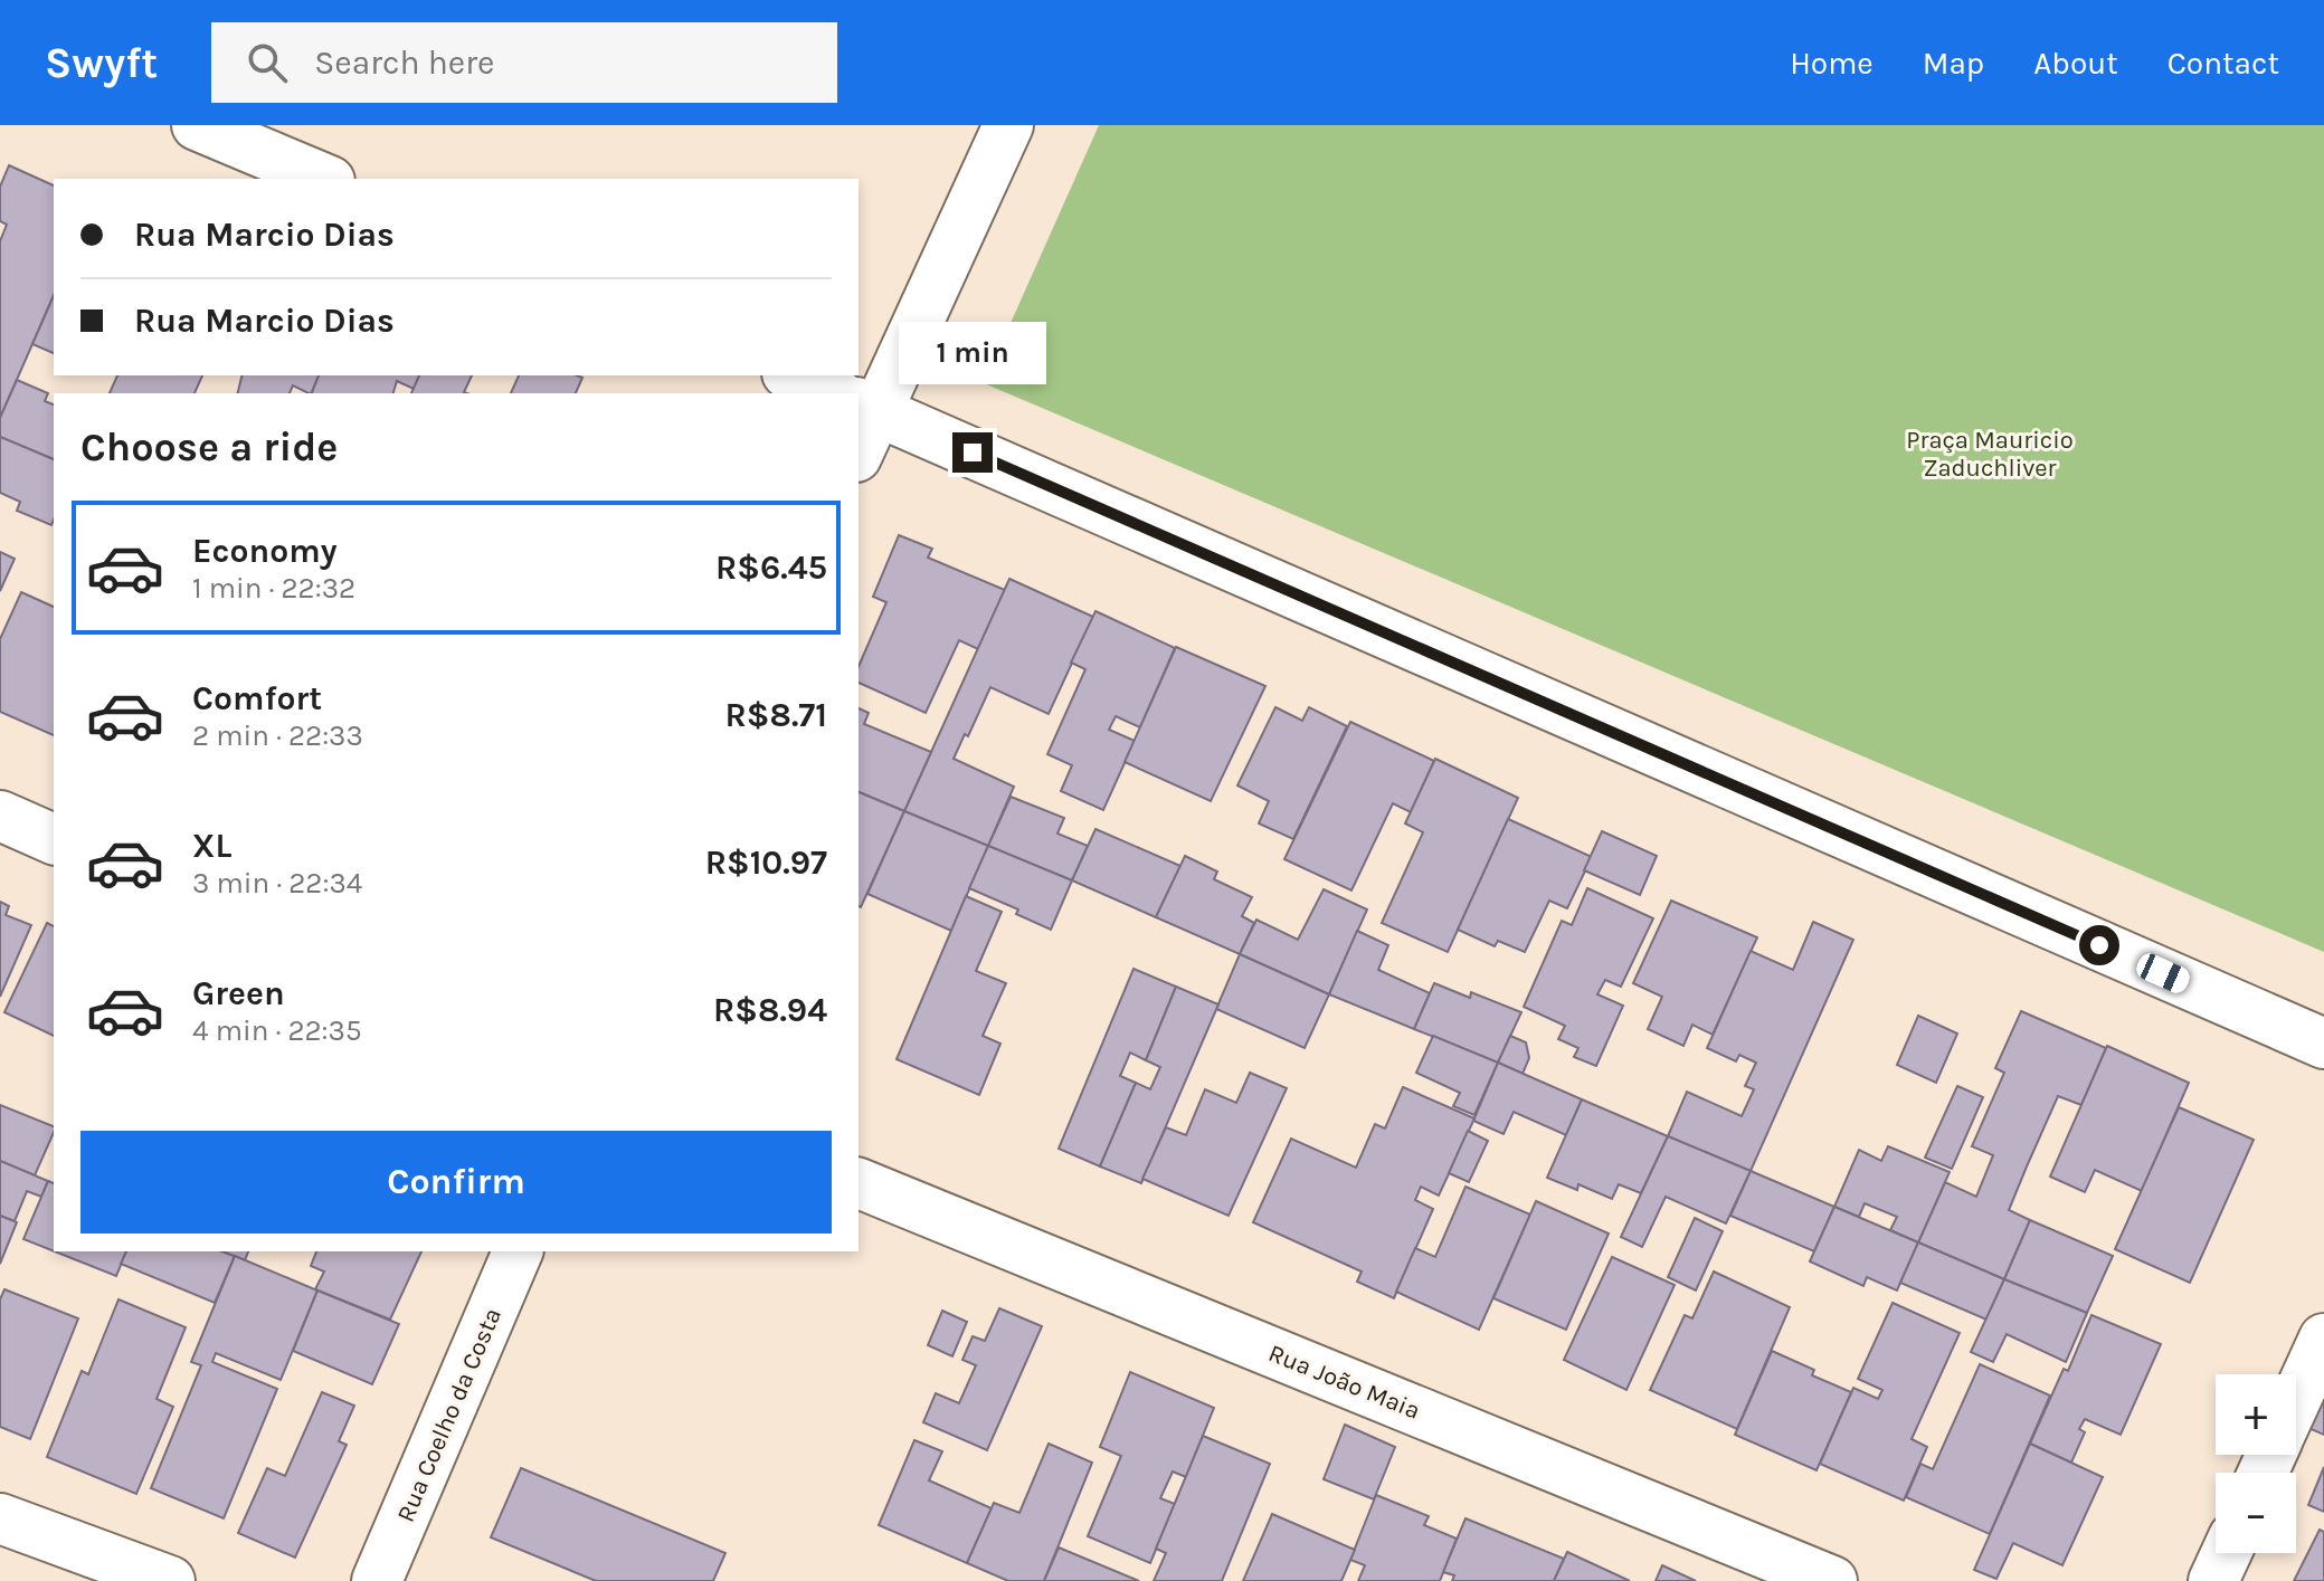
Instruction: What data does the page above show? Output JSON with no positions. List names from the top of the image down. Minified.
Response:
{"streets":{"street":["Rua João Maia","Rua Coelho da Costa"]},"parks":["Praça Mauricio Zaduchliver"],"page":{"header":"Swyft","search":"Search here","nav":["Home","Map","About","Contact"],"banner":["Rua Marcio Dias","Rua Marcio Dias"],"bubble":"1 min","heading":"Choose a ride","list":[{"name":"Economy","note":"1 min · 22:32","value":"R$6.45"},{"name":"Comfort","note":"2 min · 22:33","value":"R$8.71"},{"name":"XL","note":"3 min · 22:34","value":"R$10.97"},{"name":"Green","note":"4 min · 22:35","value":"R$8.94"}],"buttons":"Confirm","map_buttons":["+","−"]}}
